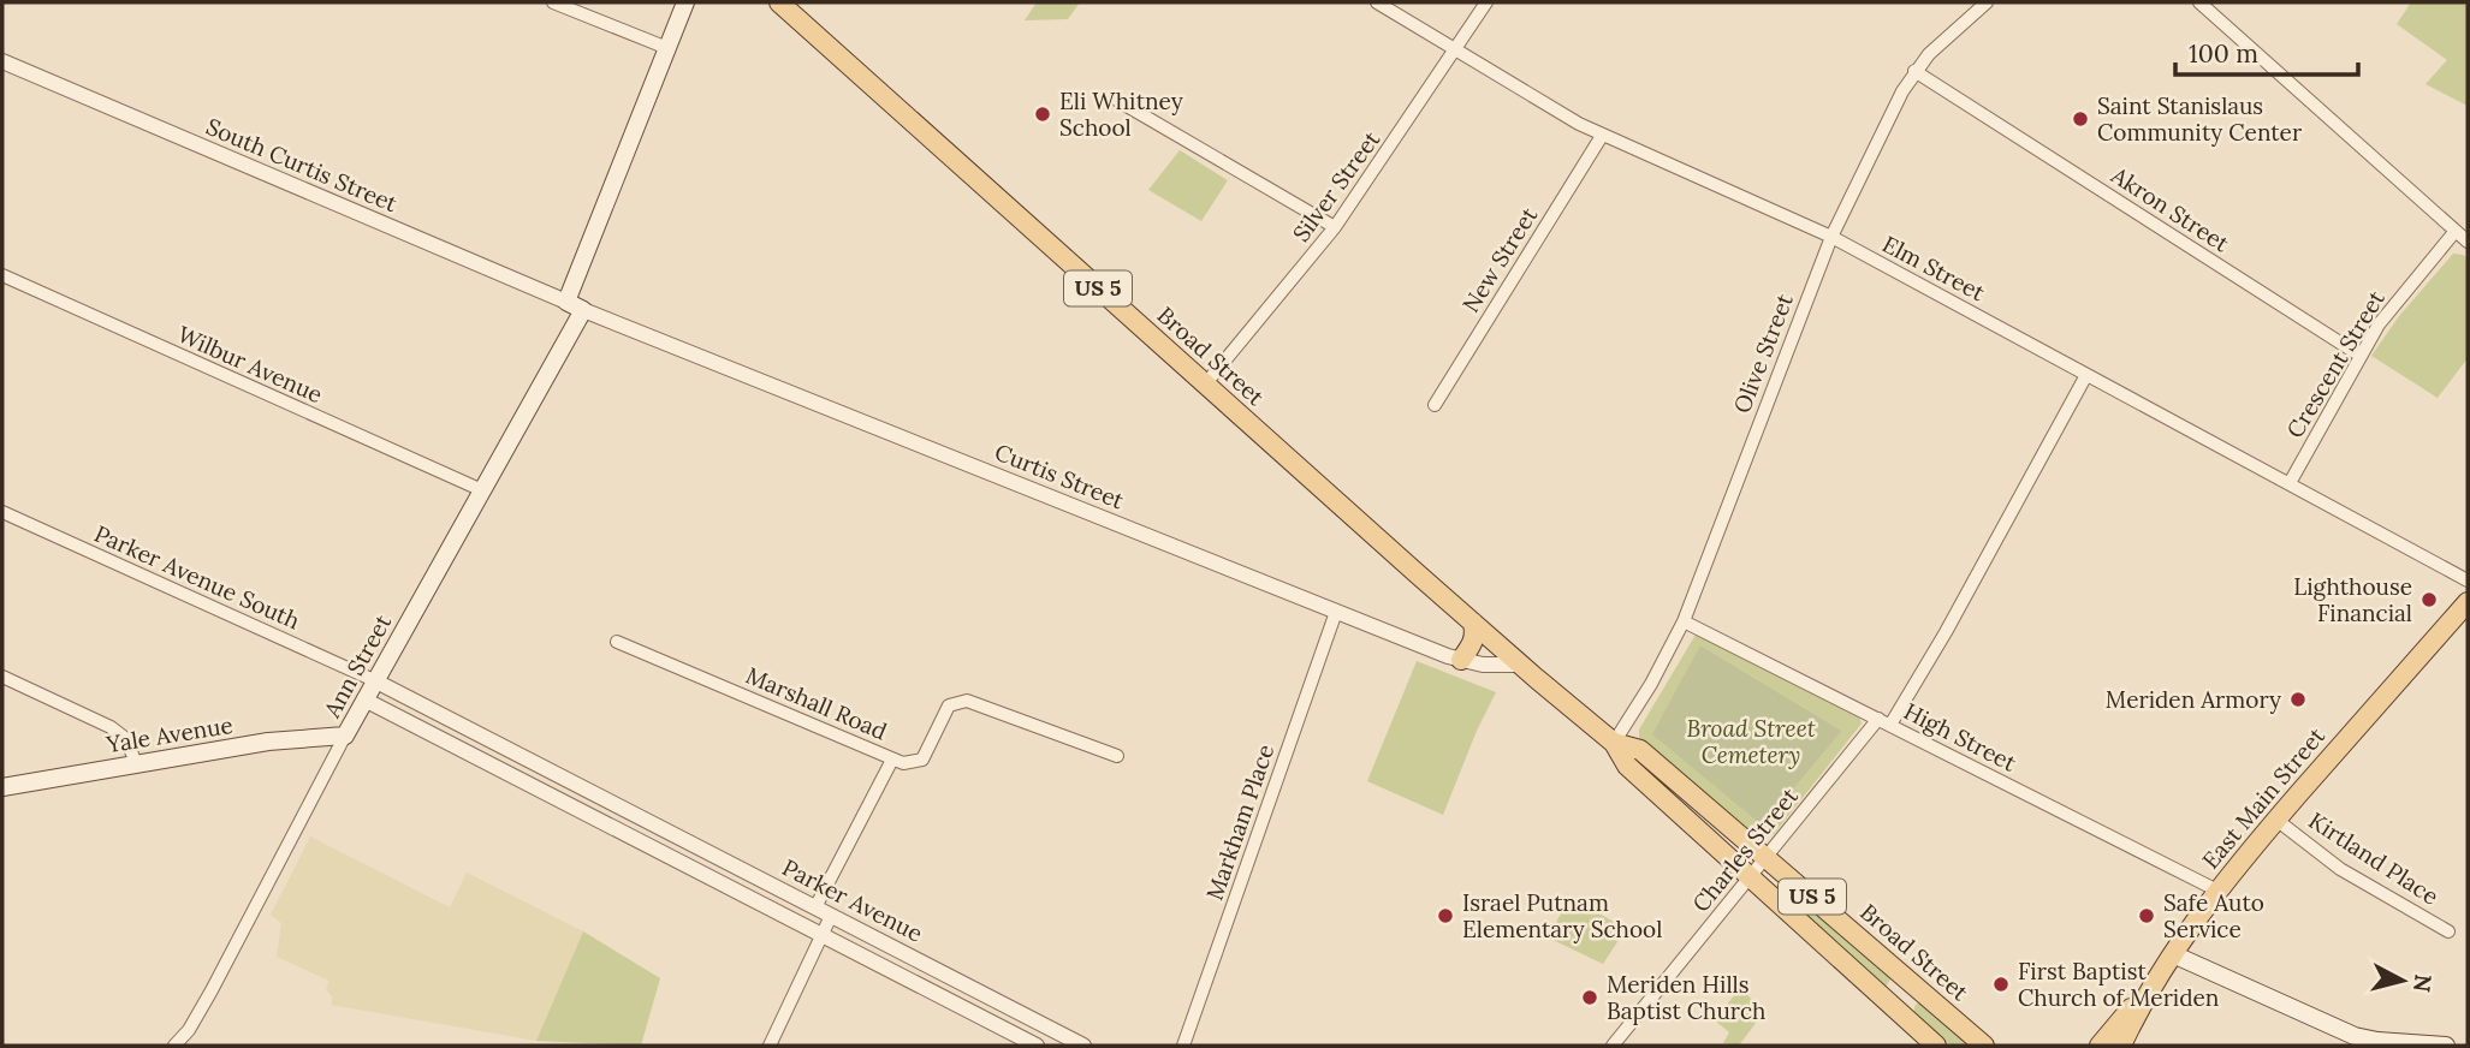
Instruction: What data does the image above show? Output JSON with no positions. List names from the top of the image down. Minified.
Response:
{"streets":{"main road":["South Curtis Street","US 5","Broad Street","Ann Street","Yale Avenue","East Main Street"],"street":["Silver Street","Akron Street","New Street","Elm Street","Olive Street","Wilbur Avenue","Crescent Street","Curtis Street","Parker Avenue South","Marshall Road","High Street","Markham Place","Charles Street","Kirtland Place","Parker Avenue"]},"crossings":[["South Curtis Street","Curtis Street"],["South Curtis Street","Ann Street"],["Silver Street","Elm Street"],["Silver Street","Broad Street"],["Akron Street","Olive Street"],["Akron Street","Crescent Street"],["New Street","Elm Street"],["Elm Street","Olive Street"],["Elm Street","Crescent Street"],["Elm Street","Charles Street"],["Olive Street","Broad Street"],["Olive Street","High Street"],["Broad Street","Curtis Street"],["Broad Street","Charles Street"],["Wilbur Avenue","Ann Street"],["Curtis Street","Ann Street"],["Curtis Street","Markham Place"],["Parker Avenue South","Ann Street"],["Parker Avenue South","Parker Avenue"],["Ann Street","Yale Avenue"],["Ann Street","Parker Avenue"],["Marshall Road","Parker Avenue"],["High Street","East Main Street"],["High Street","Charles Street"],["East Main Street","Kirtland Place"]],"parks":["Broad Street Cemetery"],"places":["Eli Whitney School","Saint Stanislaus Community Center","Lighthouse Financial","Meriden Armory","Israel Putnam Elementary School","Safe Auto Service","First Baptist Church of Meriden","Meriden Hills Baptist Church"],"scale_bar":"100 m","north":"right"}
